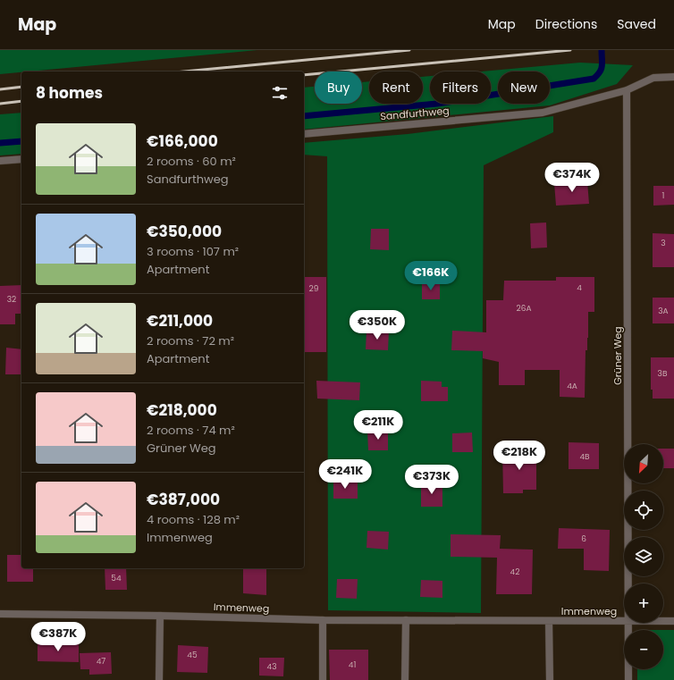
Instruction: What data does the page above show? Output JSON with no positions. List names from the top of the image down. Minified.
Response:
{"streets":{"street":["Sandfurthweg","Grüner Weg","Immenweg"]},"crossings":[["Sandfurthweg","Grüner Weg"]],"house_numbers":["1","3","4","29","32","26A","3A","3B","4A","4B","6","42","54","45","47","41","43"],"north":"bottom left","page":{"header":"Map","nav":["Map","Directions","Saved"],"chip":["Buy","Rent","Filters","New"],"heading":"8 homes","list":[{"name":"€166,000","note":"2 rooms · 60 m² · Sandfurthweg"},{"name":"€350,000","note":"3 rooms · 107 m² · Apartment"},{"name":"€211,000","note":"2 rooms · 72 m² · Apartment"},{"name":"€218,000","note":"2 rooms · 74 m² · Grüner Weg"},{"name":"€387,000","note":"4 rooms · 128 m² · Immenweg"}],"price":["€374K","€166K","€350K","€211K","€218K","€241K","€373K","€387K"],"map_buttons":["+","−"]}}
